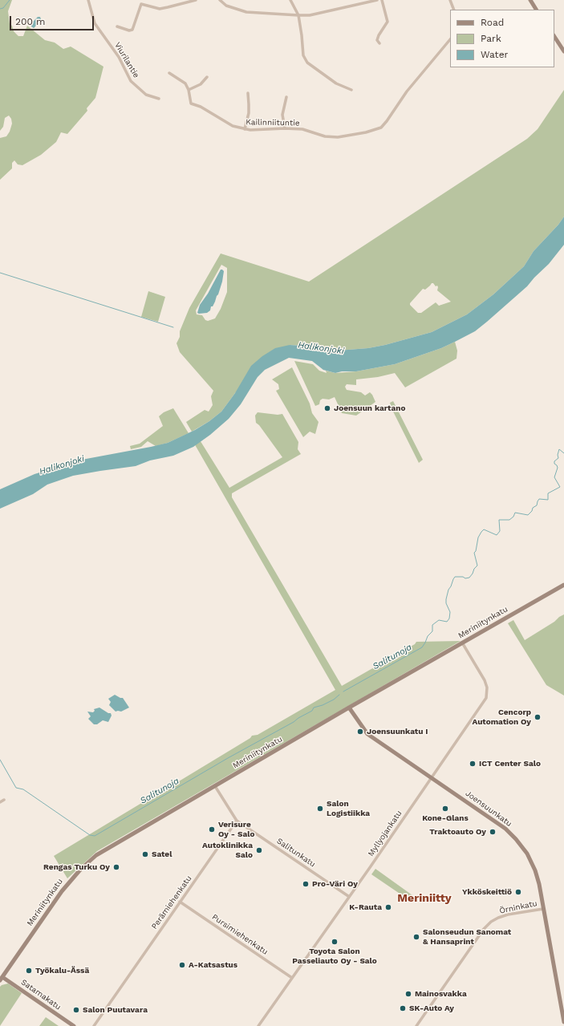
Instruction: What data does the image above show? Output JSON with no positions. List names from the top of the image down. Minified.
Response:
{"streets":{"main road":["Meriniitynkatu","Joensuunkatu","Satamakatu"],"street":["Viurilantie","Kailinniituntie","Myllyojankatu","Salitunkatu","Perämiehenkatu","Örninkatu","Pursimiehenkatu"]},"crossings":[["Meriniitynkatu","Joensuunkatu"],["Meriniitynkatu","Myllyojankatu"],["Meriniitynkatu","Satamakatu"],["Joensuunkatu","Myllyojankatu"],["Joensuunkatu","Örninkatu"],["Myllyojankatu","Salitunkatu"],["Myllyojankatu","Pursimiehenkatu"],["Salitunkatu","Perämiehenkatu"],["Perämiehenkatu","Pursimiehenkatu"]],"districts":["Meriniitty"],"water":["Halikonjoki","Salitunoja"],"places":["Joensuun kartano","Cencorp Automation Oy","Joensuunkatu I","ICT Center Salo","Salon Logistiikka","Kone-Glans","Verisure Oy - Salo","Traktoauto Oy","Autoklinikka Salo","Satel","Rengas Turku Oy","Pro-Väri Oy","Ykköskeittiö","K-Rauta","Salonseudun Sanomat & Hansaprint","Toyota Salon Passeliauto Oy - Salo","A-Katsastus","Työkalu-Ässä","Mainosvakka","SK-Auto Ay","Salon Puutavara"],"legend":["Road","Park","Water"],"scale_bar":"200 m"}
